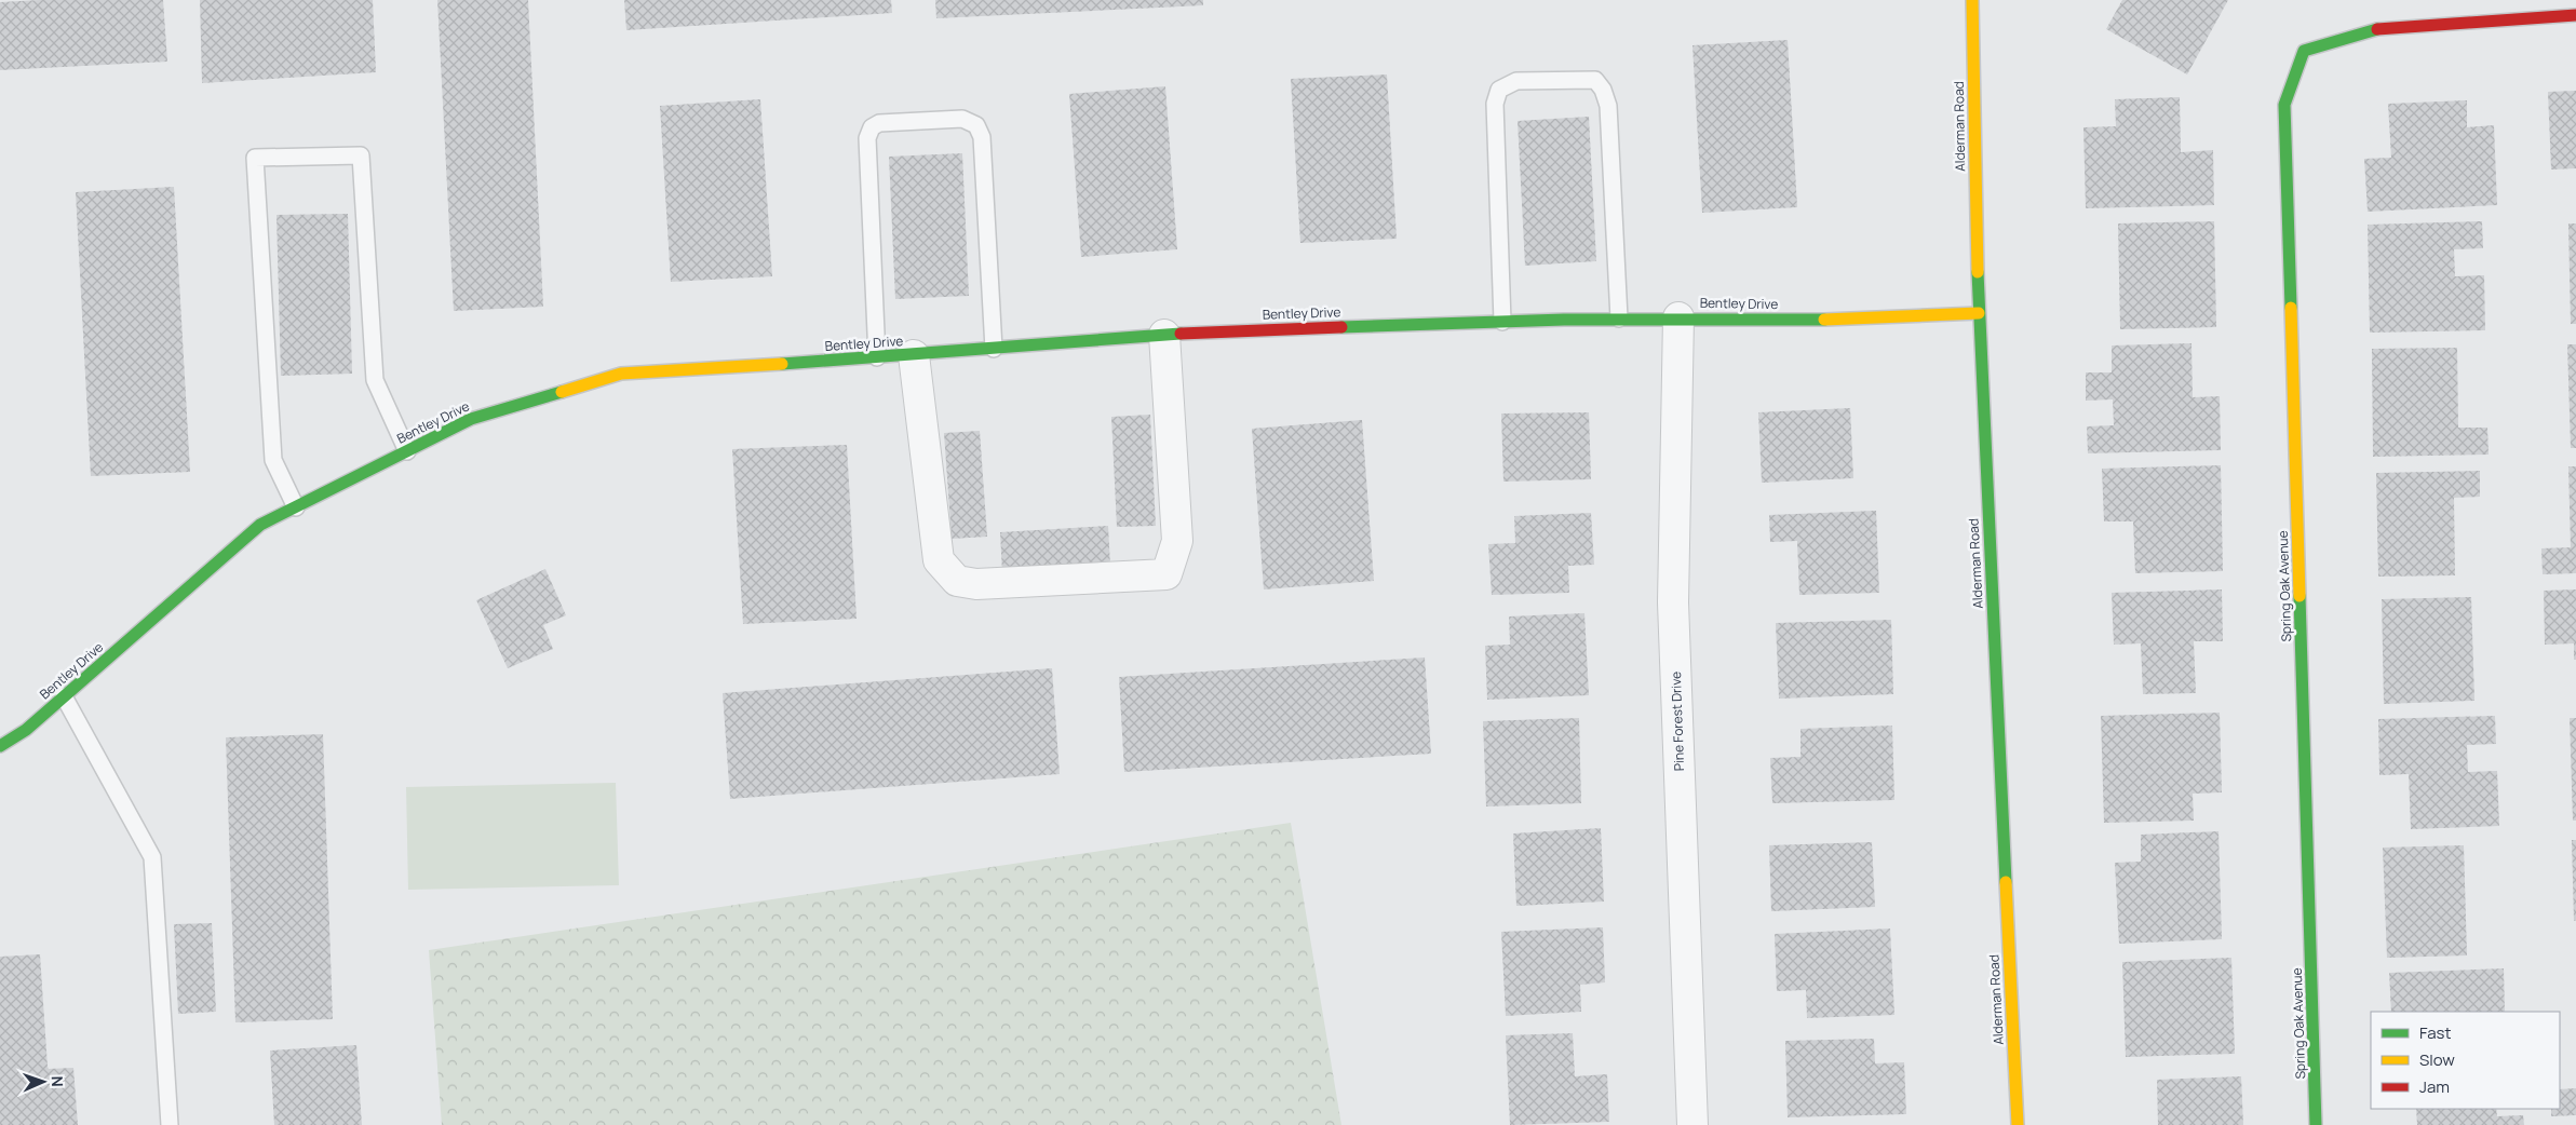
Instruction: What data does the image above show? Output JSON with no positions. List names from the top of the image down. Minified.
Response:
{"streets":{"street":["Alderman Road","Bentley Drive","Spring Oak Avenue","Pine Forest Drive"]},"crossings":[["Alderman Road","Bentley Drive"],["Bentley Drive","Pine Forest Drive"]],"legend":["Fast","Slow","Jam"],"north":"right"}
